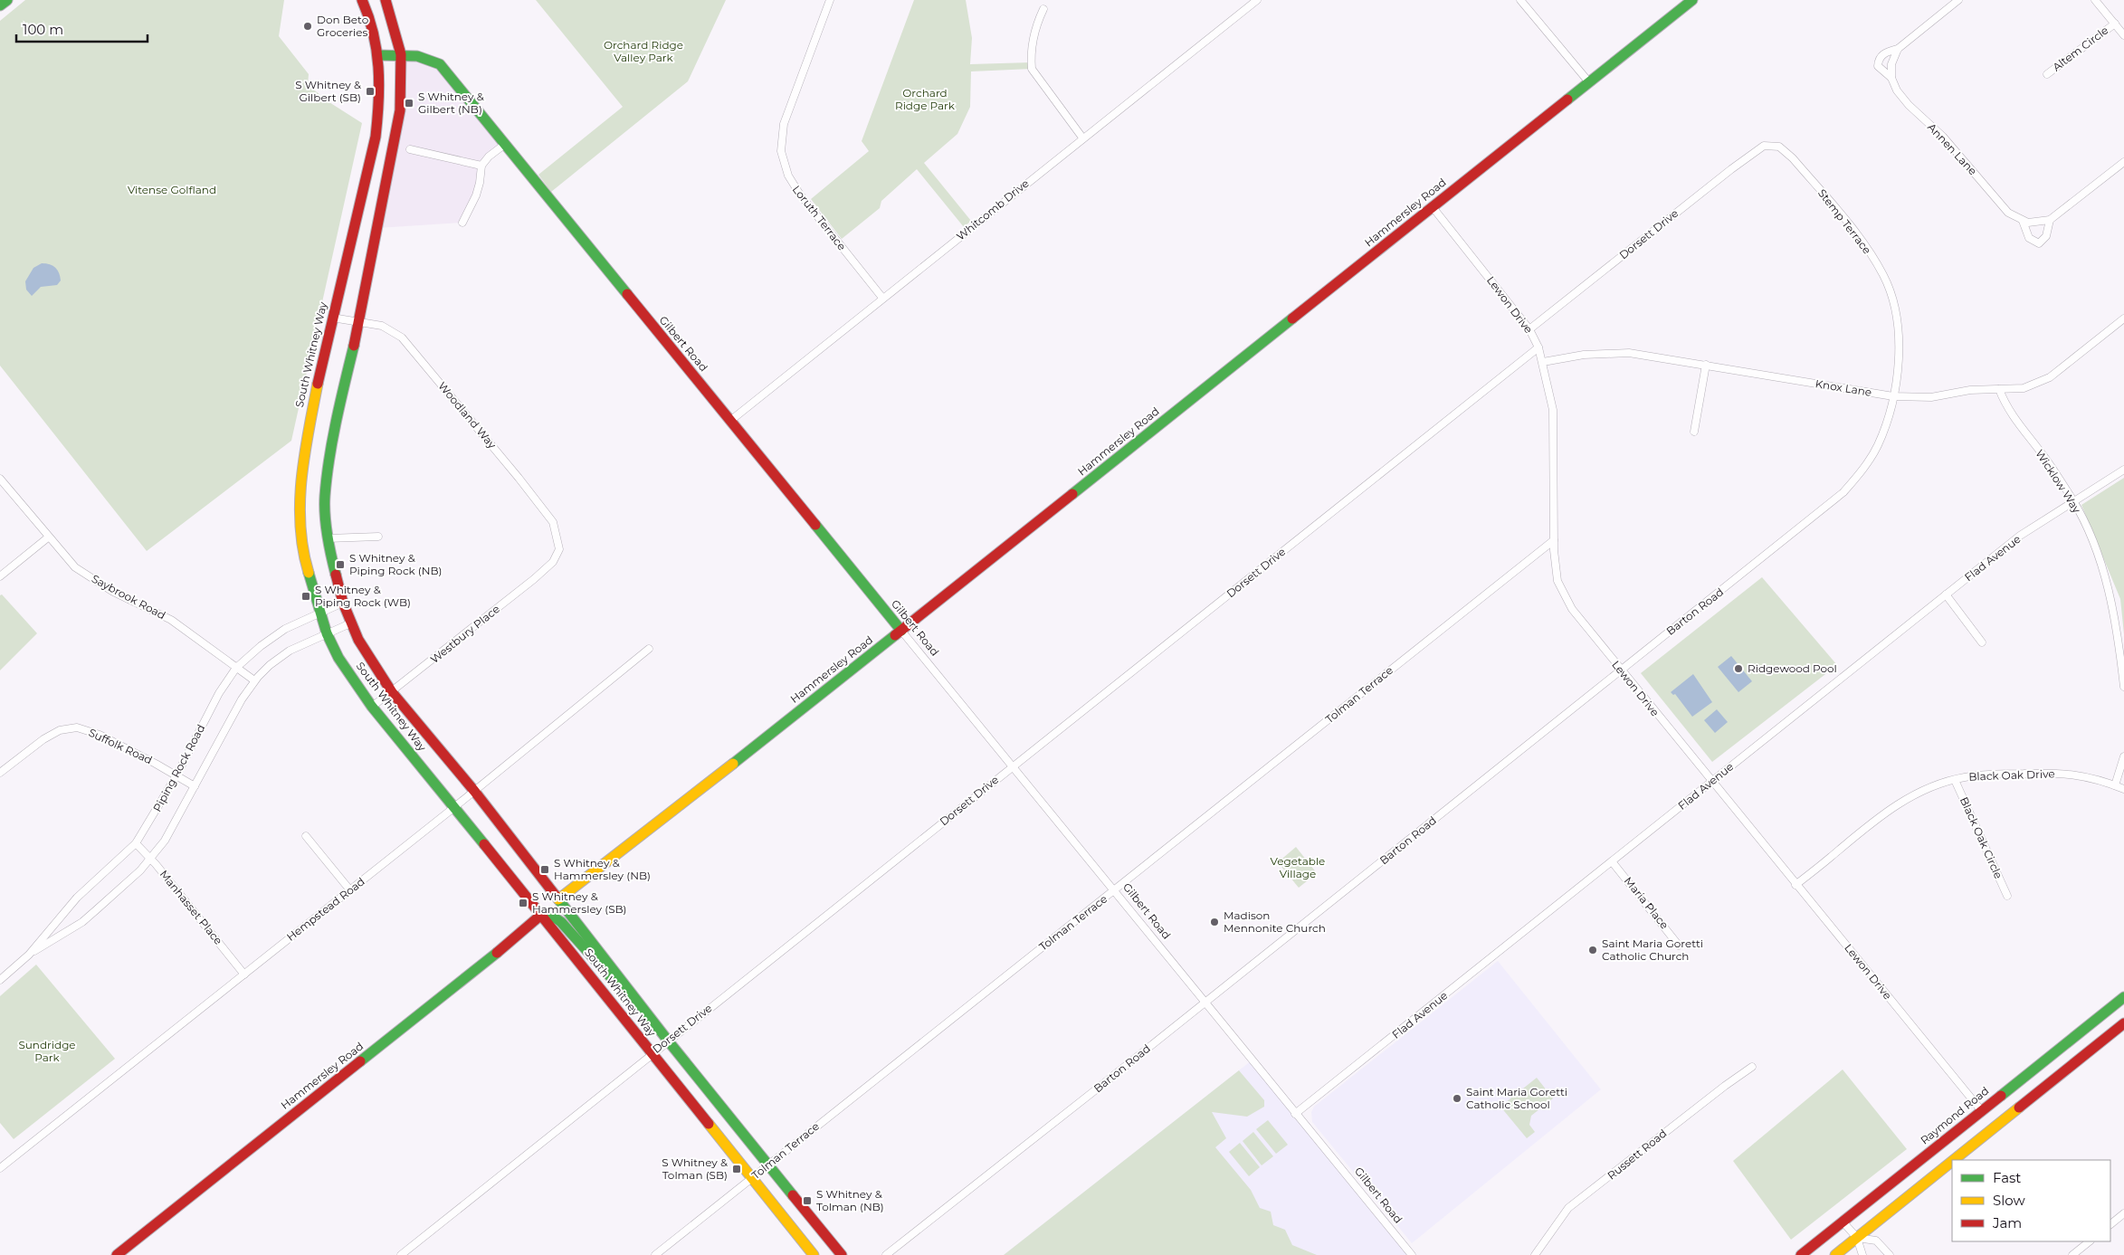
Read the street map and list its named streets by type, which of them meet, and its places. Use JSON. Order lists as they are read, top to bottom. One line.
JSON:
{"streets":{"main road":["Hammersley Road","Gilbert Road","South Whitney Way","Raymond Road"],"street":["Altem Circle","Annen Lane","Whitcomb Drive","Loruth Terrace","Stemp Terrace","Dorsett Drive","Lewon Drive","Knox Lane","Woodland Way","Wicklow Way","Flad Avenue","Saybrook Road","Barton Road","Westbury Place","Tolman Terrace","Suffolk Road","Piping Rock Road","Black Oak Drive","Black Oak Circle","Maria Place","Manhasset Place","Hempstead Road","Russett Road"]},"crossings":[["Whitcomb Drive","Loruth Terrace"],["Whitcomb Drive","Gilbert Road"],["Hammersley Road","Lewon Drive"],["Hammersley Road","Gilbert Road"],["Hammersley Road","South Whitney Way"],["Stemp Terrace","Dorsett Drive"],["Stemp Terrace","Knox Lane"],["Stemp Terrace","Barton Road"],["Dorsett Drive","Lewon Drive"],["Dorsett Drive","Gilbert Road"],["Dorsett Drive","South Whitney Way"],["Lewon Drive","Knox Lane"],["Lewon Drive","Flad Avenue"],["Lewon Drive","Barton Road"],["Lewon Drive","Tolman Terrace"],["Lewon Drive","Black Oak Drive"],["Lewon Drive","Raymond Road"],["Gilbert Road","South Whitney Way"],["Gilbert Road","Flad Avenue"],["Gilbert Road","Barton Road"],["Gilbert Road","Tolman Terrace"],["South Whitney Way","Woodland Way"],["South Whitney Way","Westbury Place"],["South Whitney Way","Tolman Terrace"],["South Whitney Way","Piping Rock Road"],["South Whitney Way","Hempstead Road"],["Knox Lane","Wicklow Way"],["Knox Lane","Barton Road"],["Woodland Way","Westbury Place"],["Wicklow Way","Flad Avenue"],["Flad Avenue","Maria Place"],["Saybrook Road","Piping Rock Road"],["Suffolk Road","Piping Rock Road"],["Piping Rock Road","Manhasset Place"],["Black Oak Drive","Black Oak Circle"],["Manhasset Place","Hempstead Road"]],"parks":["Orchard Ridge Valley Park","Orchard Ridge Park","Vitense Golfland","Vegetable Village","Sundridge Park"],"places":{"other":["Don Beto Groceries","Ridgewood Pool","Madison Mennonite Church","Saint Maria Goretti Catholic Church","Saint Maria Goretti Catholic School"],"transit":["S Whitney & Gilbert (SB)","S Whitney & Gilbert (NB)","S Whitney & Piping Rock (NB)","S Whitney & Piping Rock (WB)","S Whitney & Hammersley (NB)","S Whitney & Hammersley (SB)","S Whitney & Tolman (SB)","S Whitney & Tolman (NB)"]},"legend":["Fast","Slow","Jam"],"scale_bar":"100 m"}
